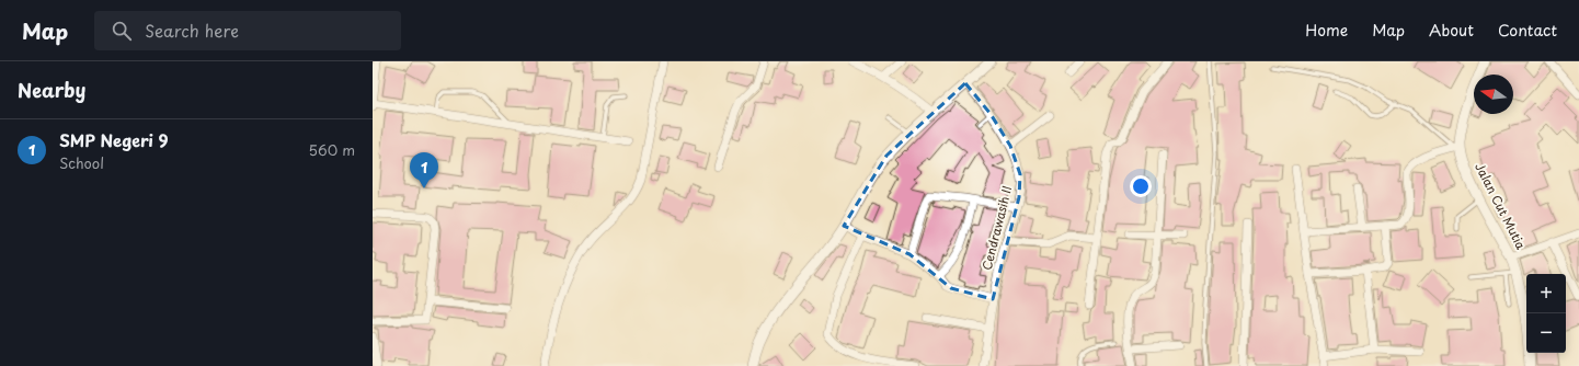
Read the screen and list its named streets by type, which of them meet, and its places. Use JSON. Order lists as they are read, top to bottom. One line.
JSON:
{"streets":{"street":["Jalan Cut Mutia","Cendrawasih II"]},"north":"left","page":{"header":"Map","search":"Search here","nav":["Home","Map","About","Contact"],"heading":"Nearby","list":[{"mark":"1","name":"SMP Negeri 9","note":"School","value":"560 m"}],"pins":"1","map_buttons":["+","−"]}}
